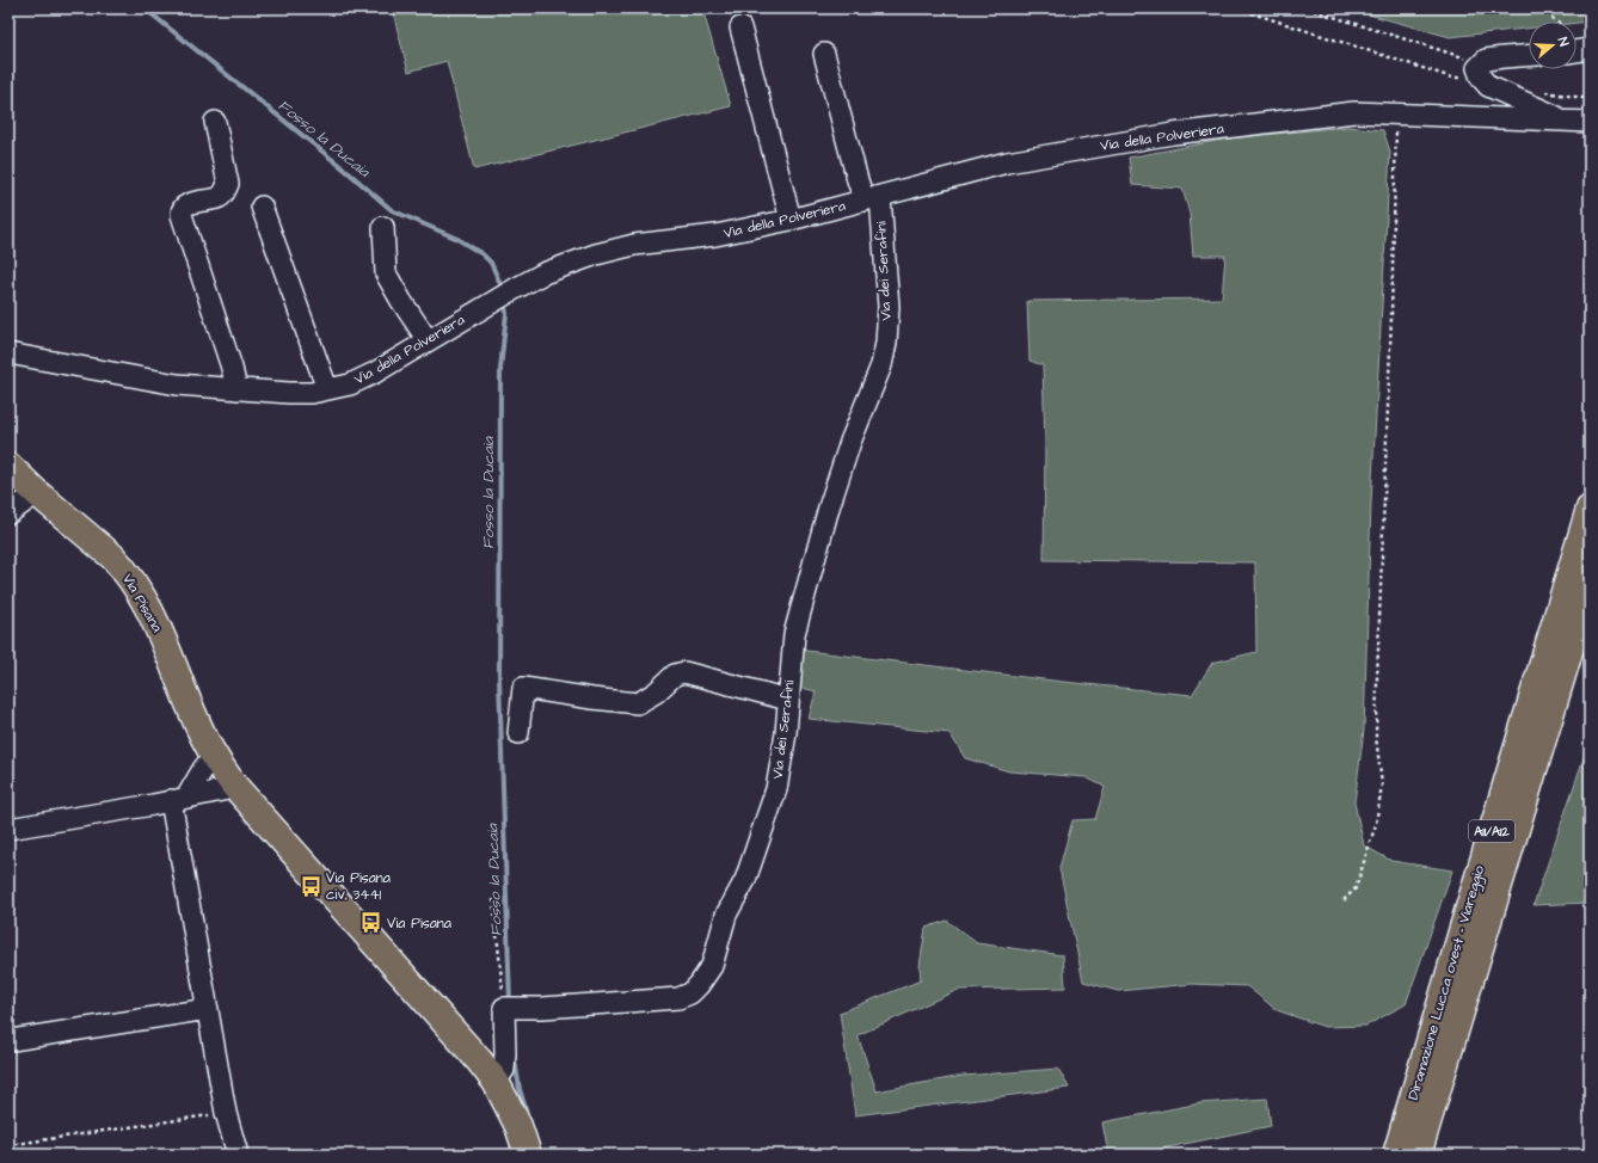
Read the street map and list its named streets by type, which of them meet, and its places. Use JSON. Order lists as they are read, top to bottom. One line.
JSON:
{"streets":{"main road":["Via Pisana","A11/A12","Diramazione Lucca ovest - Viareggio"],"street":["Via della Polveriera","Via dei Serafini"]},"crossings":[["Via della Polveriera","Via dei Serafini"]],"water":["Fosso la Ducaia"],"places":{"bus stop":["Via Pisana civ. 3441","Via Pisana"]},"north":"right"}
